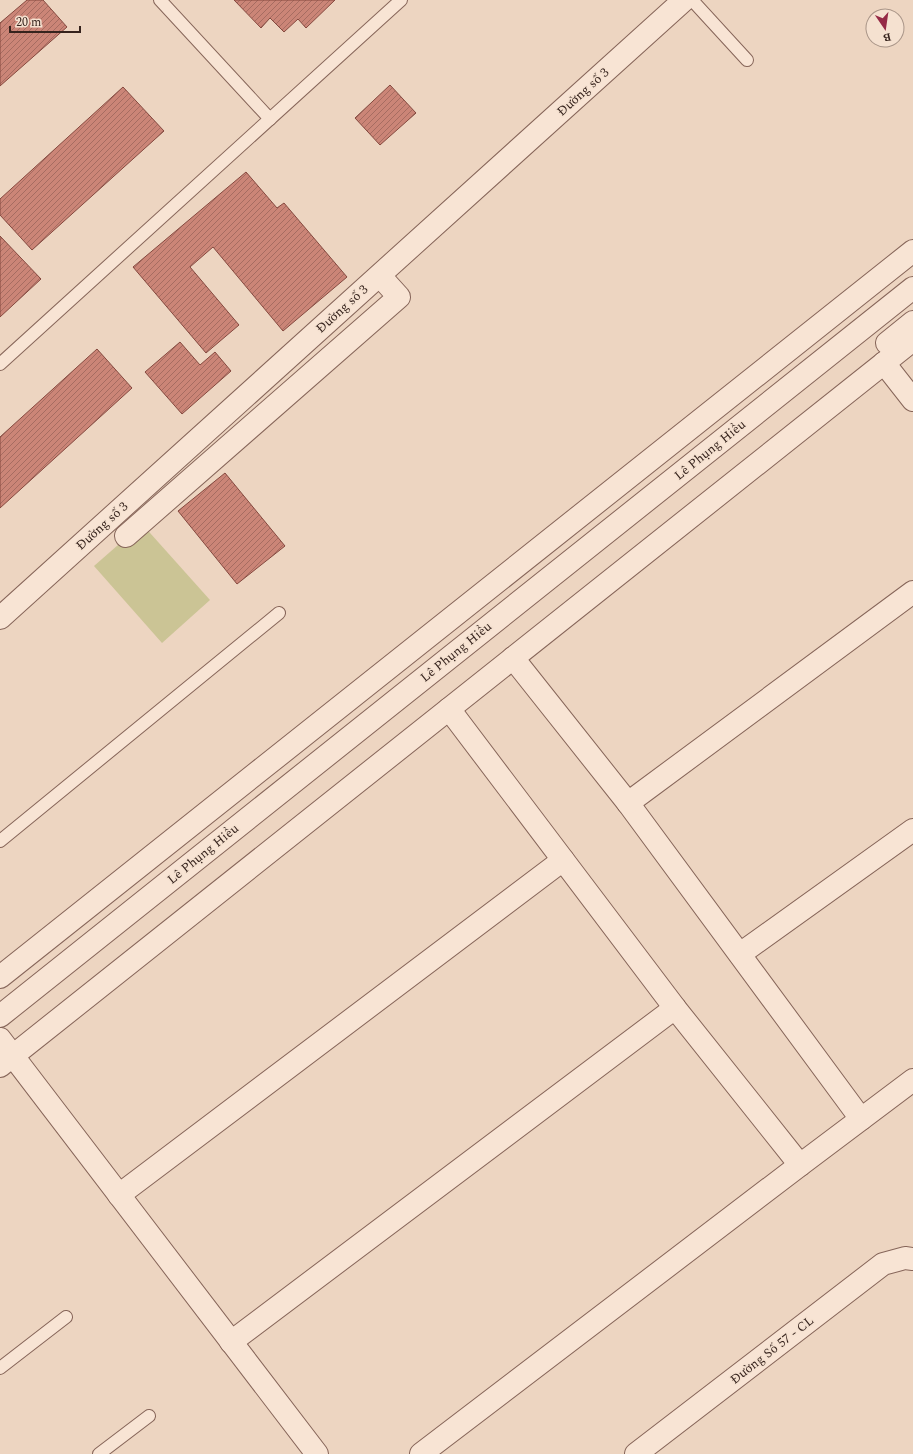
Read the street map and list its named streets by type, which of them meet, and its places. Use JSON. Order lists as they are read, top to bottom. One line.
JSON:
{"streets":{"street":["Đường số 3","Lê Phụng Hiểu","Đường Số 57 - CL"]},"scale_bar":"20 m","north":"bottom"}
